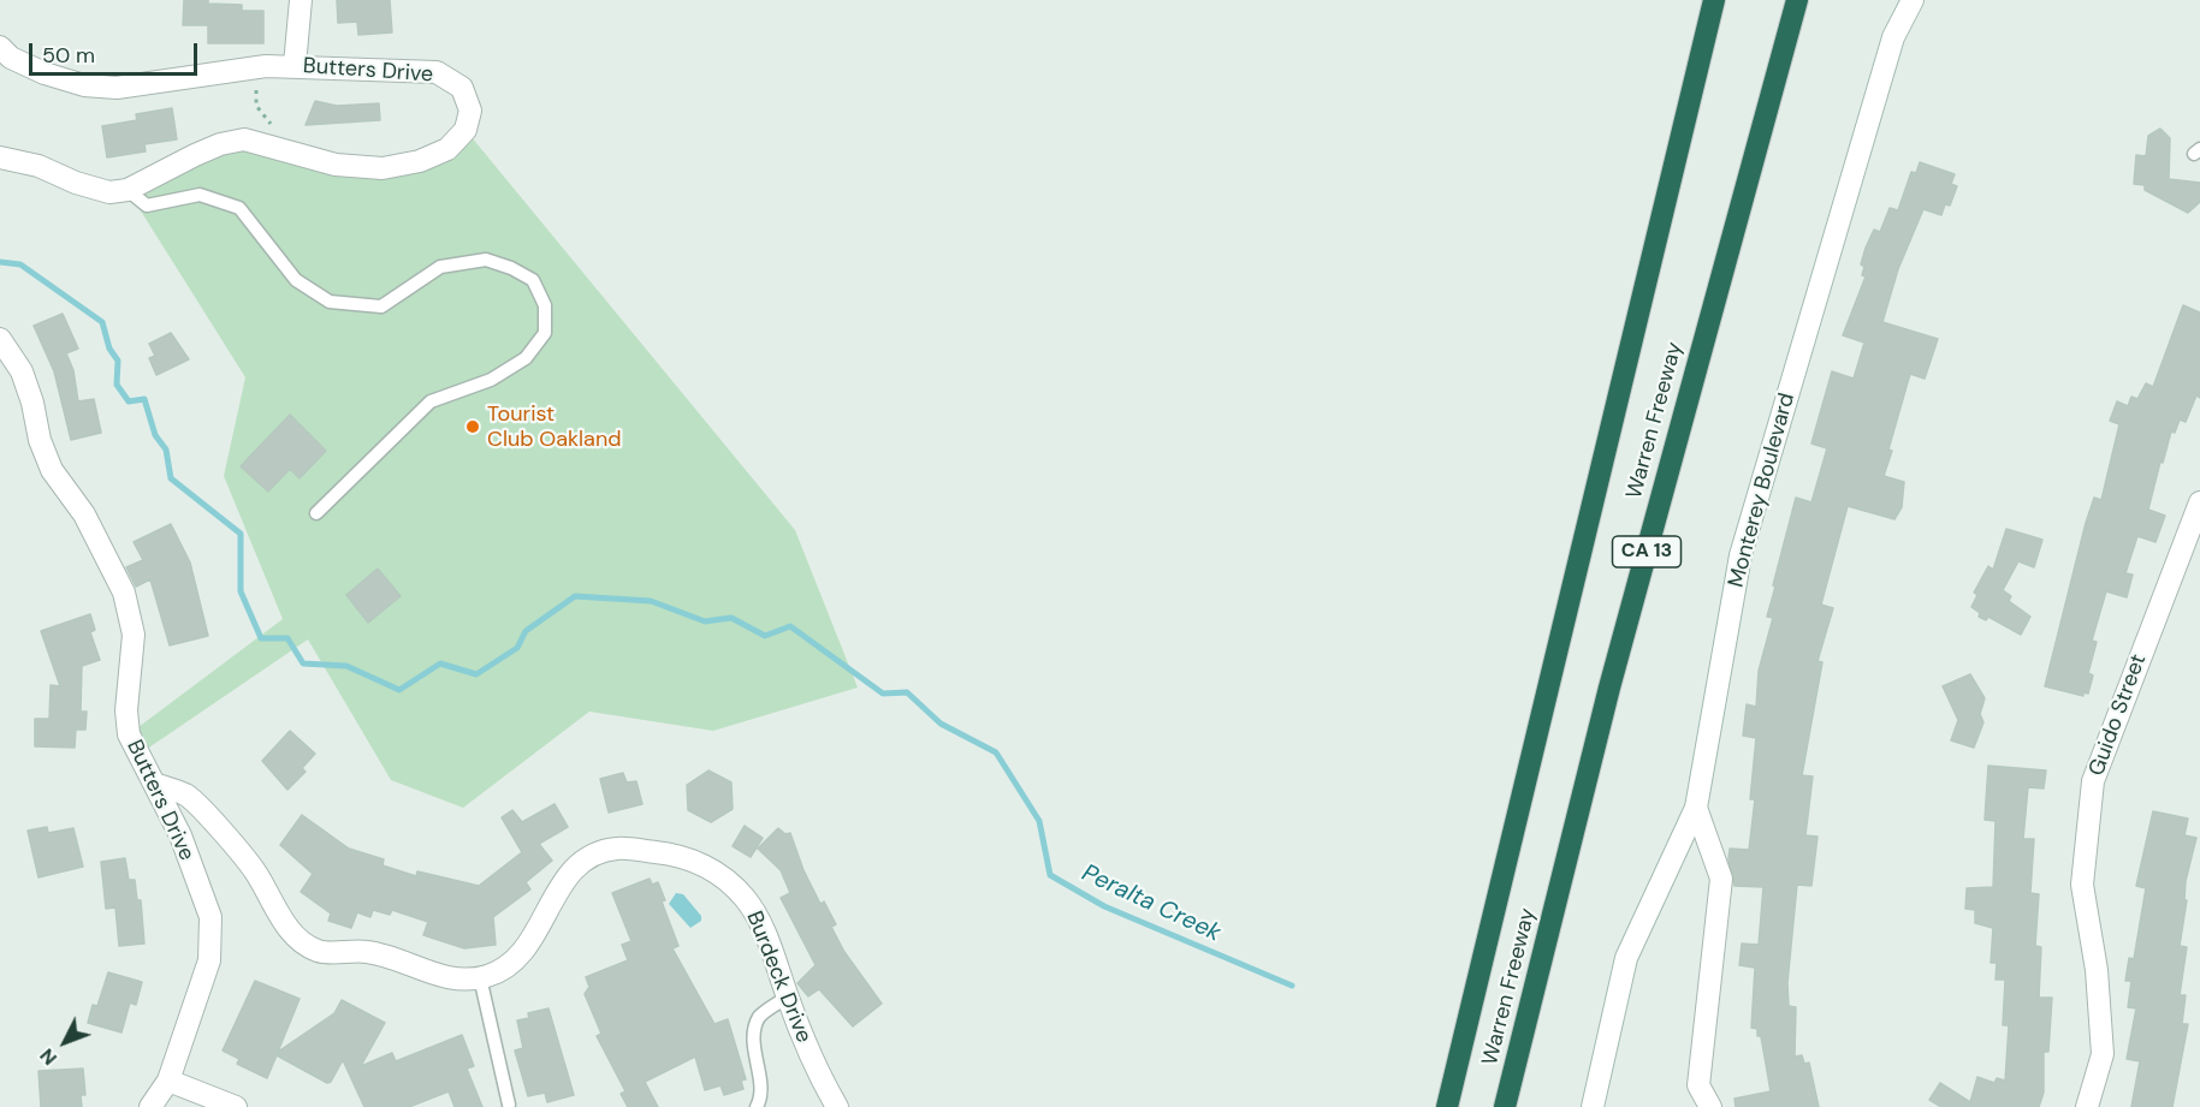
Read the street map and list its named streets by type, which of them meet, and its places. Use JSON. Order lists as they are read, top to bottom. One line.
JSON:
{"streets":{"highway":["Warren Freeway","CA 13"],"street":["Butters Drive","Monterey Boulevard","Guido Street","Burdeck Drive"]},"crossings":[["Butters Drive","Burdeck Drive"]],"water":["Peralta Creek"],"places":["Tourist Club Oakland"],"scale_bar":"50 m","north":"bottom left"}
